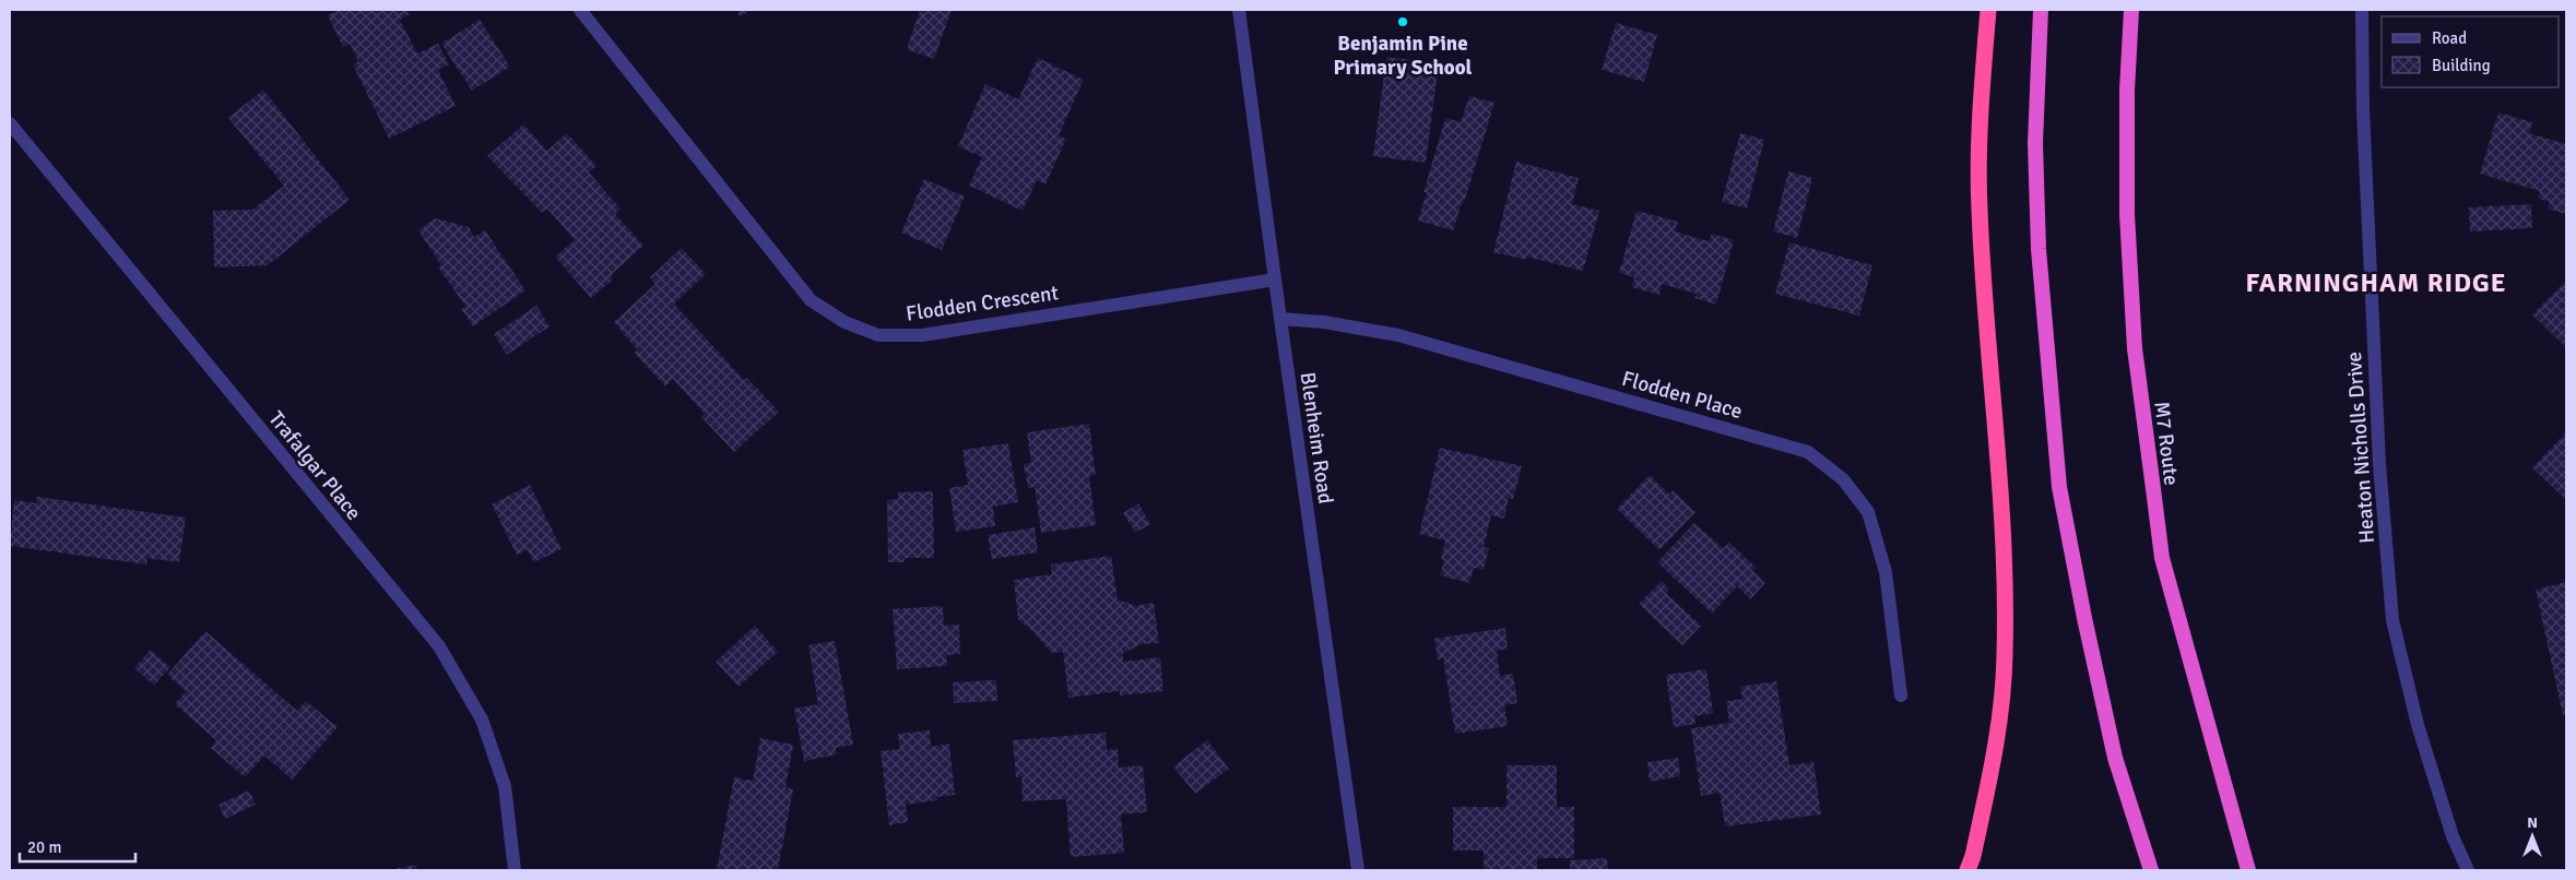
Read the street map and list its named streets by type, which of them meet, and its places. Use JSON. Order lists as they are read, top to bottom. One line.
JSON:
{"streets":{"highway":["M7 Route"],"street":["Flodden Crescent","Flodden Place","Blenheim Road","Heaton Nicholls Drive","Trafalgar Place"]},"crossings":[["Flodden Crescent","Blenheim Road"],["Flodden Place","Blenheim Road"]],"districts":["FARNINGHAM RIDGE"],"places":["Benjamin Pine Primary School"],"legend":["Road","Building"],"scale_bar":"20 m","north":"top"}
